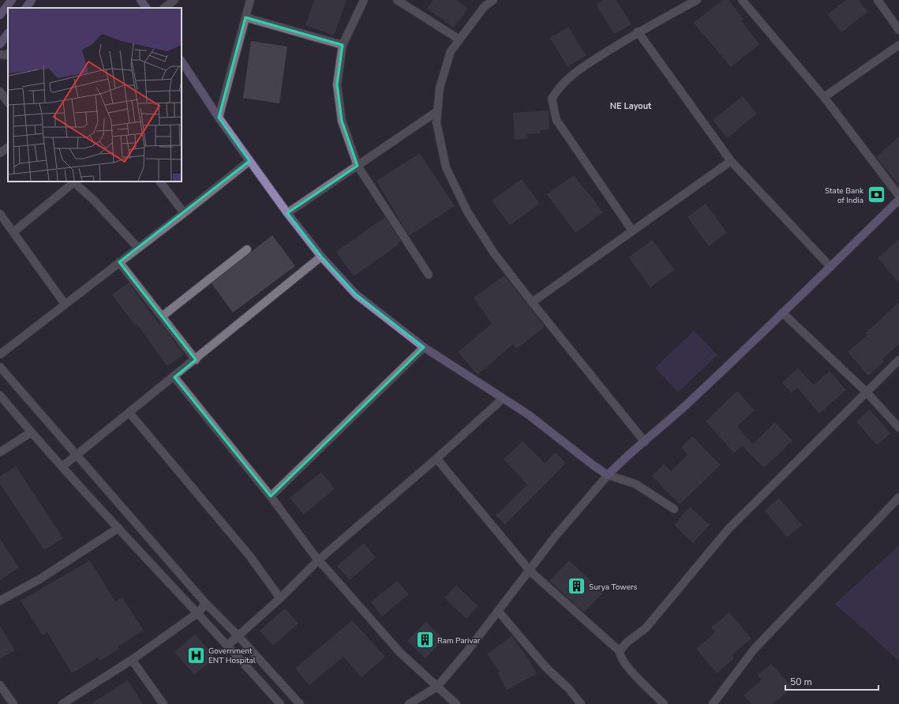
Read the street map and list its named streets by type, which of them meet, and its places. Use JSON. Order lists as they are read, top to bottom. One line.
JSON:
{"districts":["NE Layout"],"places":{"bank":["State Bank of India"],"building":["Surya Towers","Ram Parivar"],"hospital":["Government ENT Hospital"]},"scale_bar":"50 m"}
